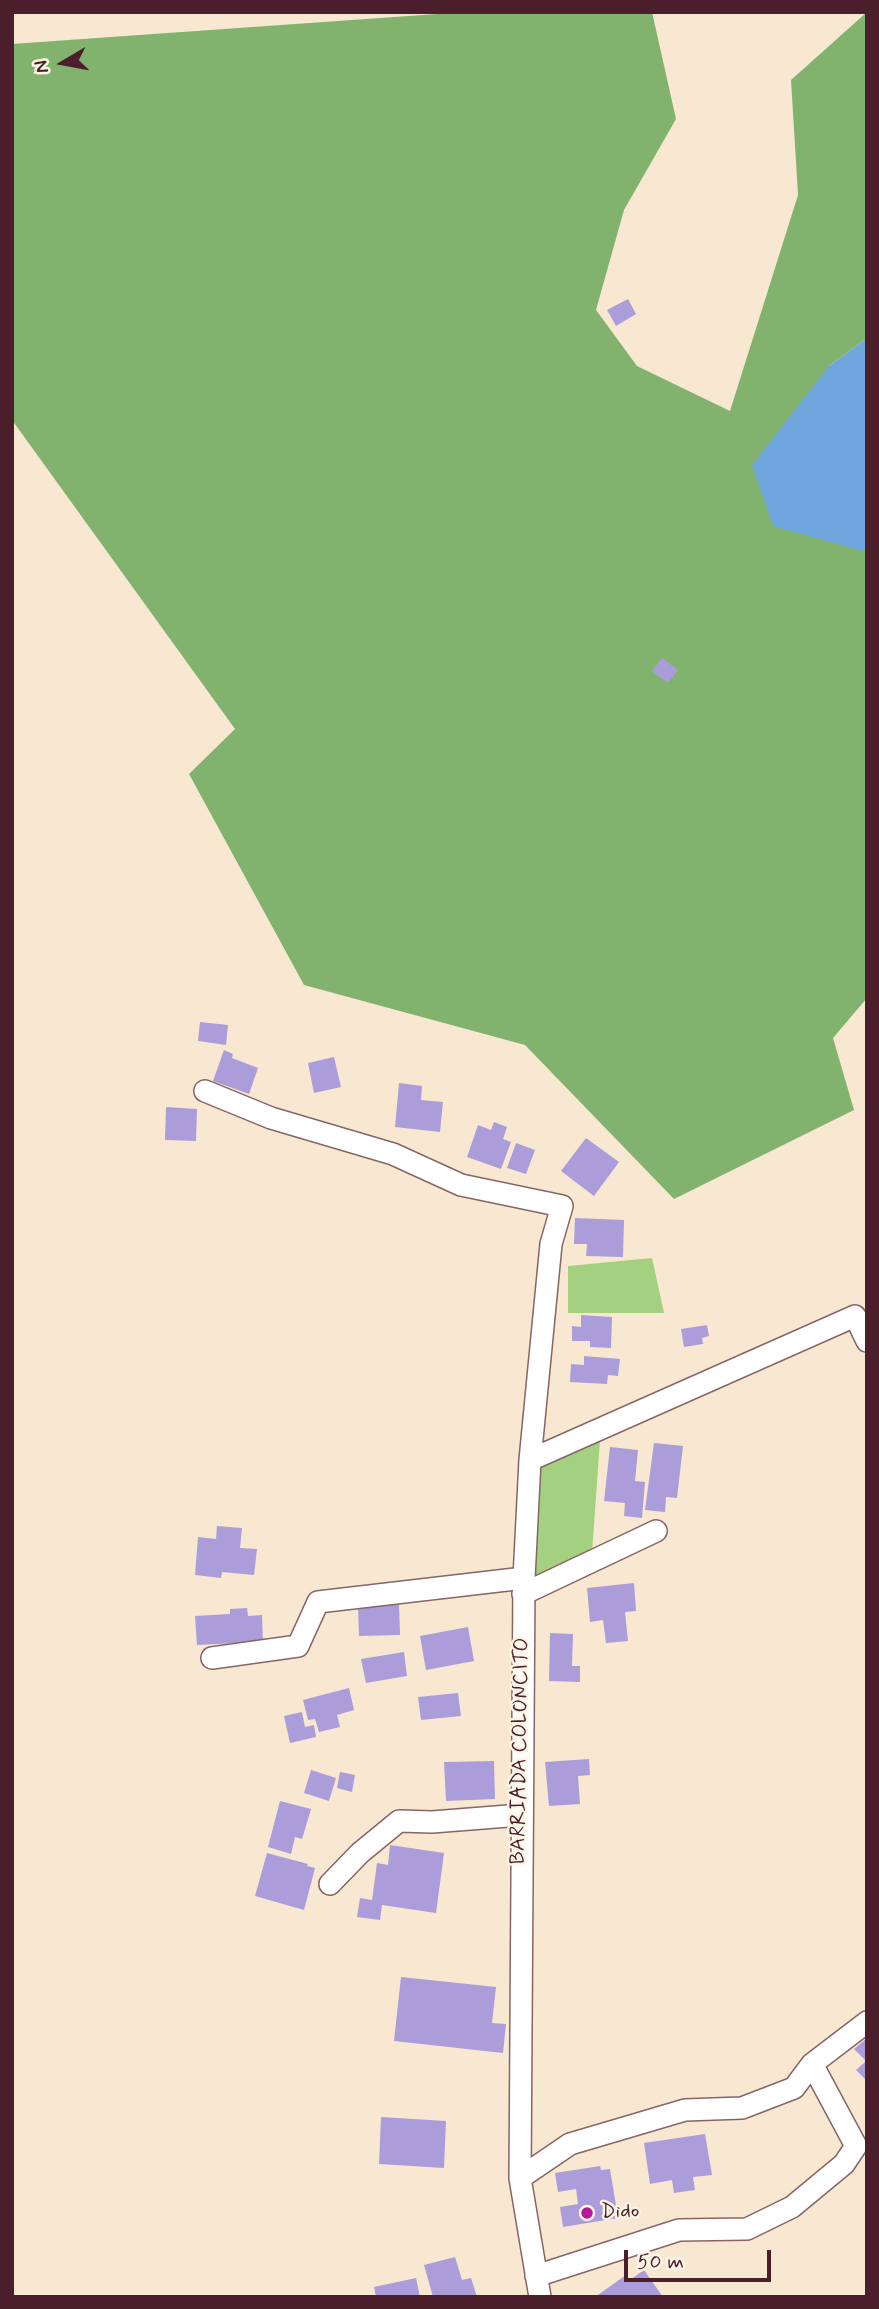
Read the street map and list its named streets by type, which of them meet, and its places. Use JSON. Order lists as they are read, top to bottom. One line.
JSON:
{"streets":{"street":["BARRIADA COLONCITO"]},"places":["Dido"],"scale_bar":"50 m","north":"left"}
